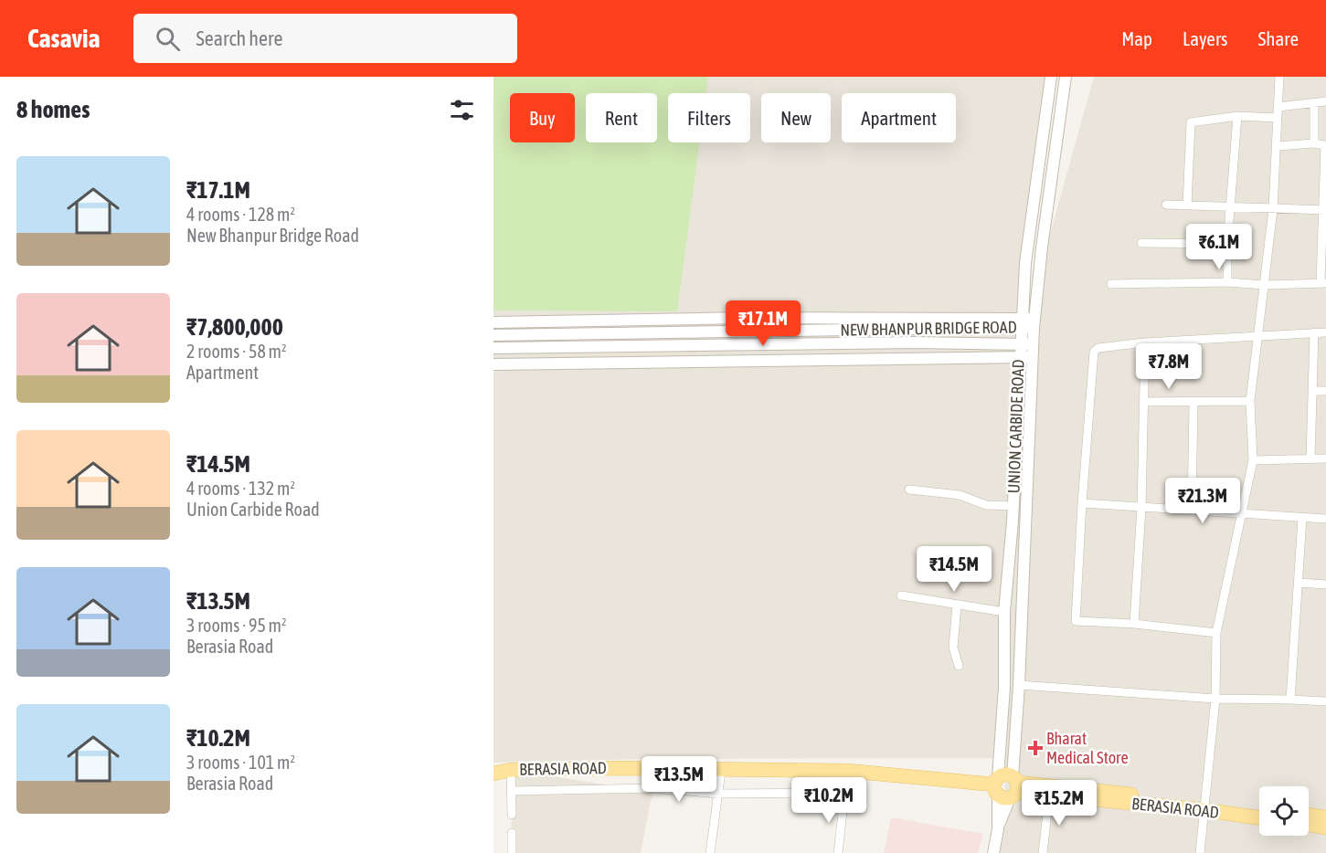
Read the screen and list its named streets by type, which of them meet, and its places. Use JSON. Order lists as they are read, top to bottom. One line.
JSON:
{"streets":{"main road":["BERASIA ROAD"],"street":["NEW BHANPUR BRIDGE ROAD","UNION CARBIDE ROAD"]},"crossings":[["NEW BHANPUR BRIDGE ROAD","UNION CARBIDE ROAD"],["UNION CARBIDE ROAD","BERASIA ROAD"]],"places":{"health":["Bharat Medical Store"]},"page":{"header":"Casavia","search":"Search here","nav":["Map","Layers","Share"],"heading":"8 homes","chip":["Buy","Rent","Filters","New","Apartment"],"list":[{"name":"₹17.1M","note":"4 rooms · 128 m² · New Bhanpur Bridge Road"},{"name":"₹7,800,000","note":"2 rooms · 58 m² · Apartment"},{"name":"₹14.5M","note":"4 rooms · 132 m² · Union Carbide Road"},{"name":"₹13.5M","note":"3 rooms · 95 m² · Berasia Road"},{"name":"₹10.2M","note":"3 rooms · 101 m² · Berasia Road"}],"price":["₹6.1M","₹17.1M","₹7.8M","₹21.3M","₹14.5M","₹13.5M","₹10.2M","₹15.2M"]}}
